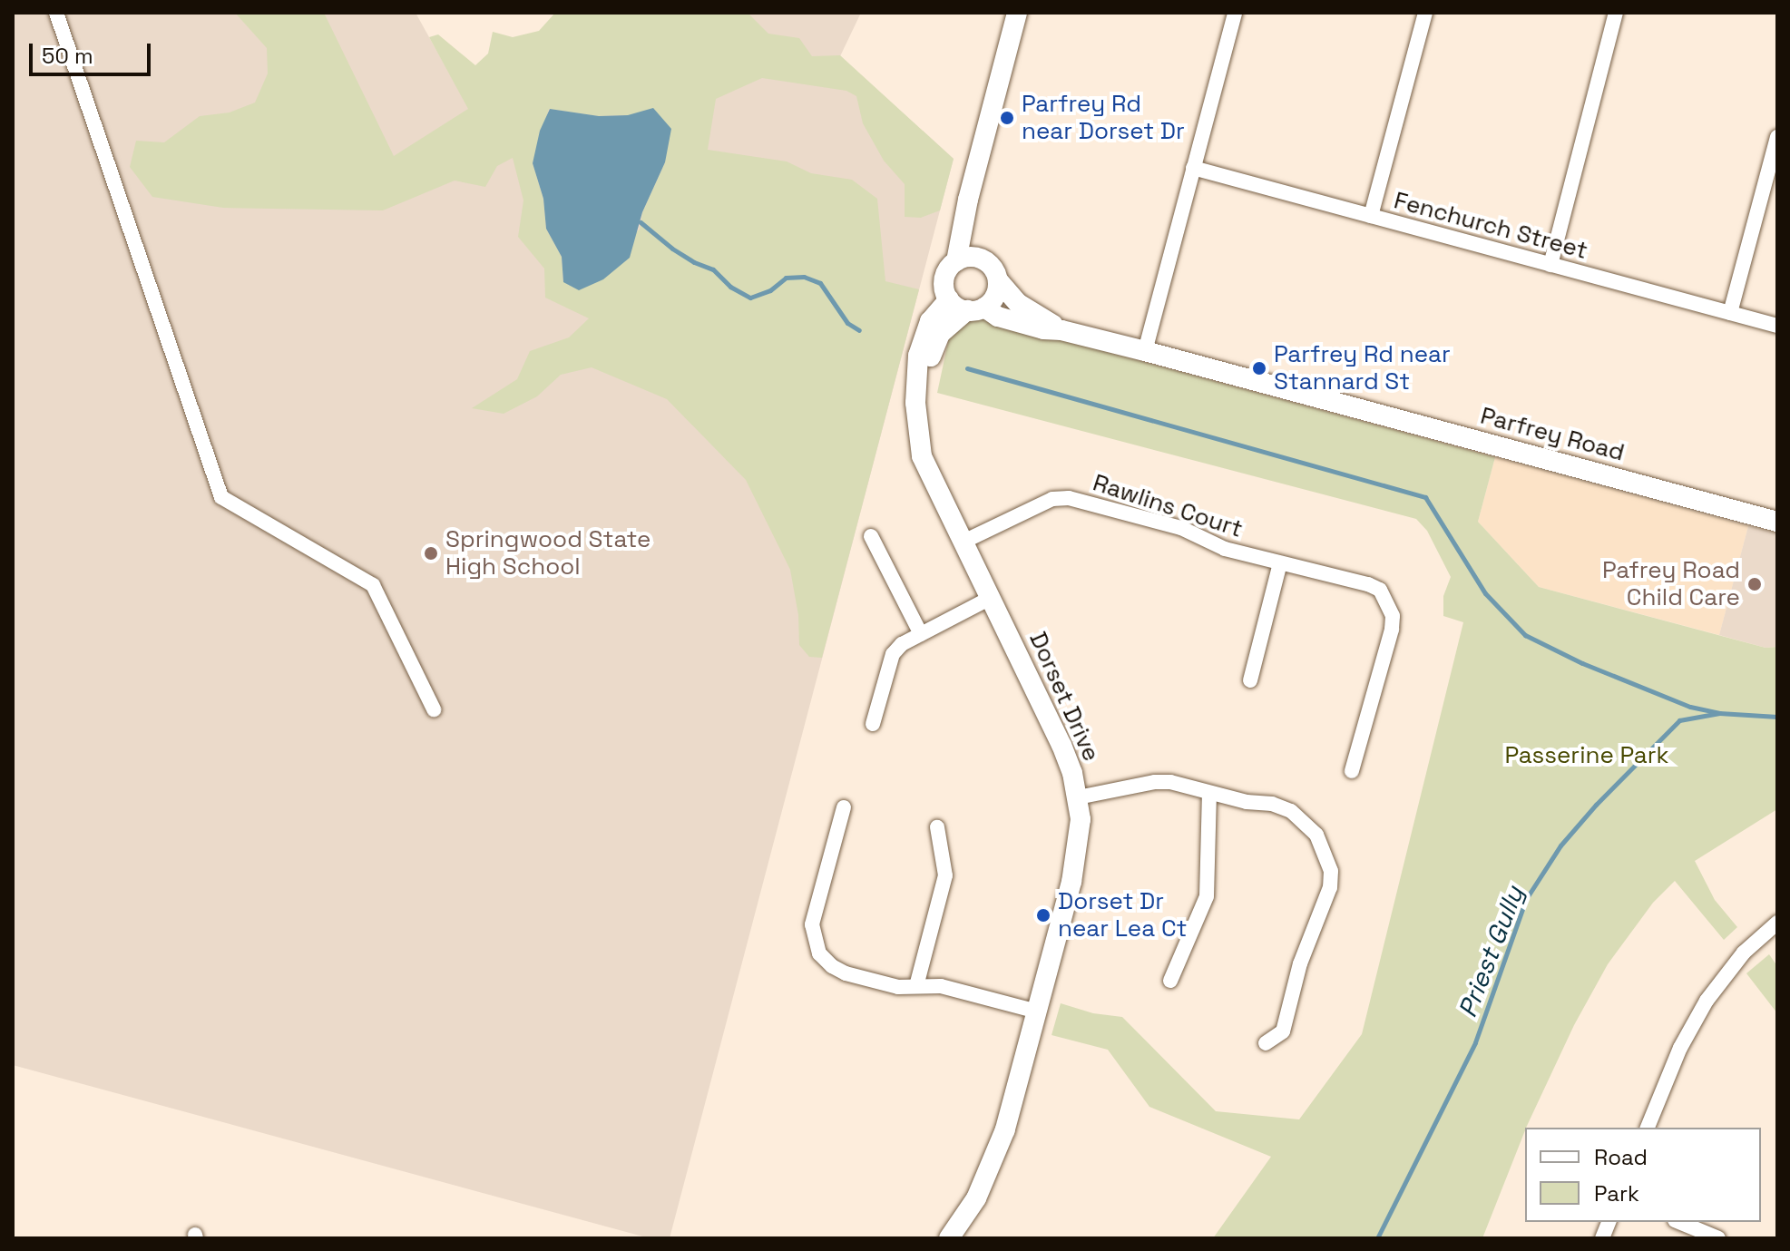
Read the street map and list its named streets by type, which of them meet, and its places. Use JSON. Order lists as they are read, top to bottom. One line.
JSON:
{"streets":{"main road":["Parfrey Road","Dorset Drive"],"street":["Fenchurch Street","Rawlins Court"]},"crossings":[["Parfrey Road","Dorset Drive"],["Rawlins Court","Dorset Drive"]],"water":["Priest Gully"],"parks":["Passerine Park"],"places":["Parfrey Rd near Dorset Dr","Parfrey Rd near Stannard St","Springwood State High School","Pafrey Road Child Care","Dorset Dr near Lea Ct"],"legend":["Road","Park"],"scale_bar":"50 m"}
